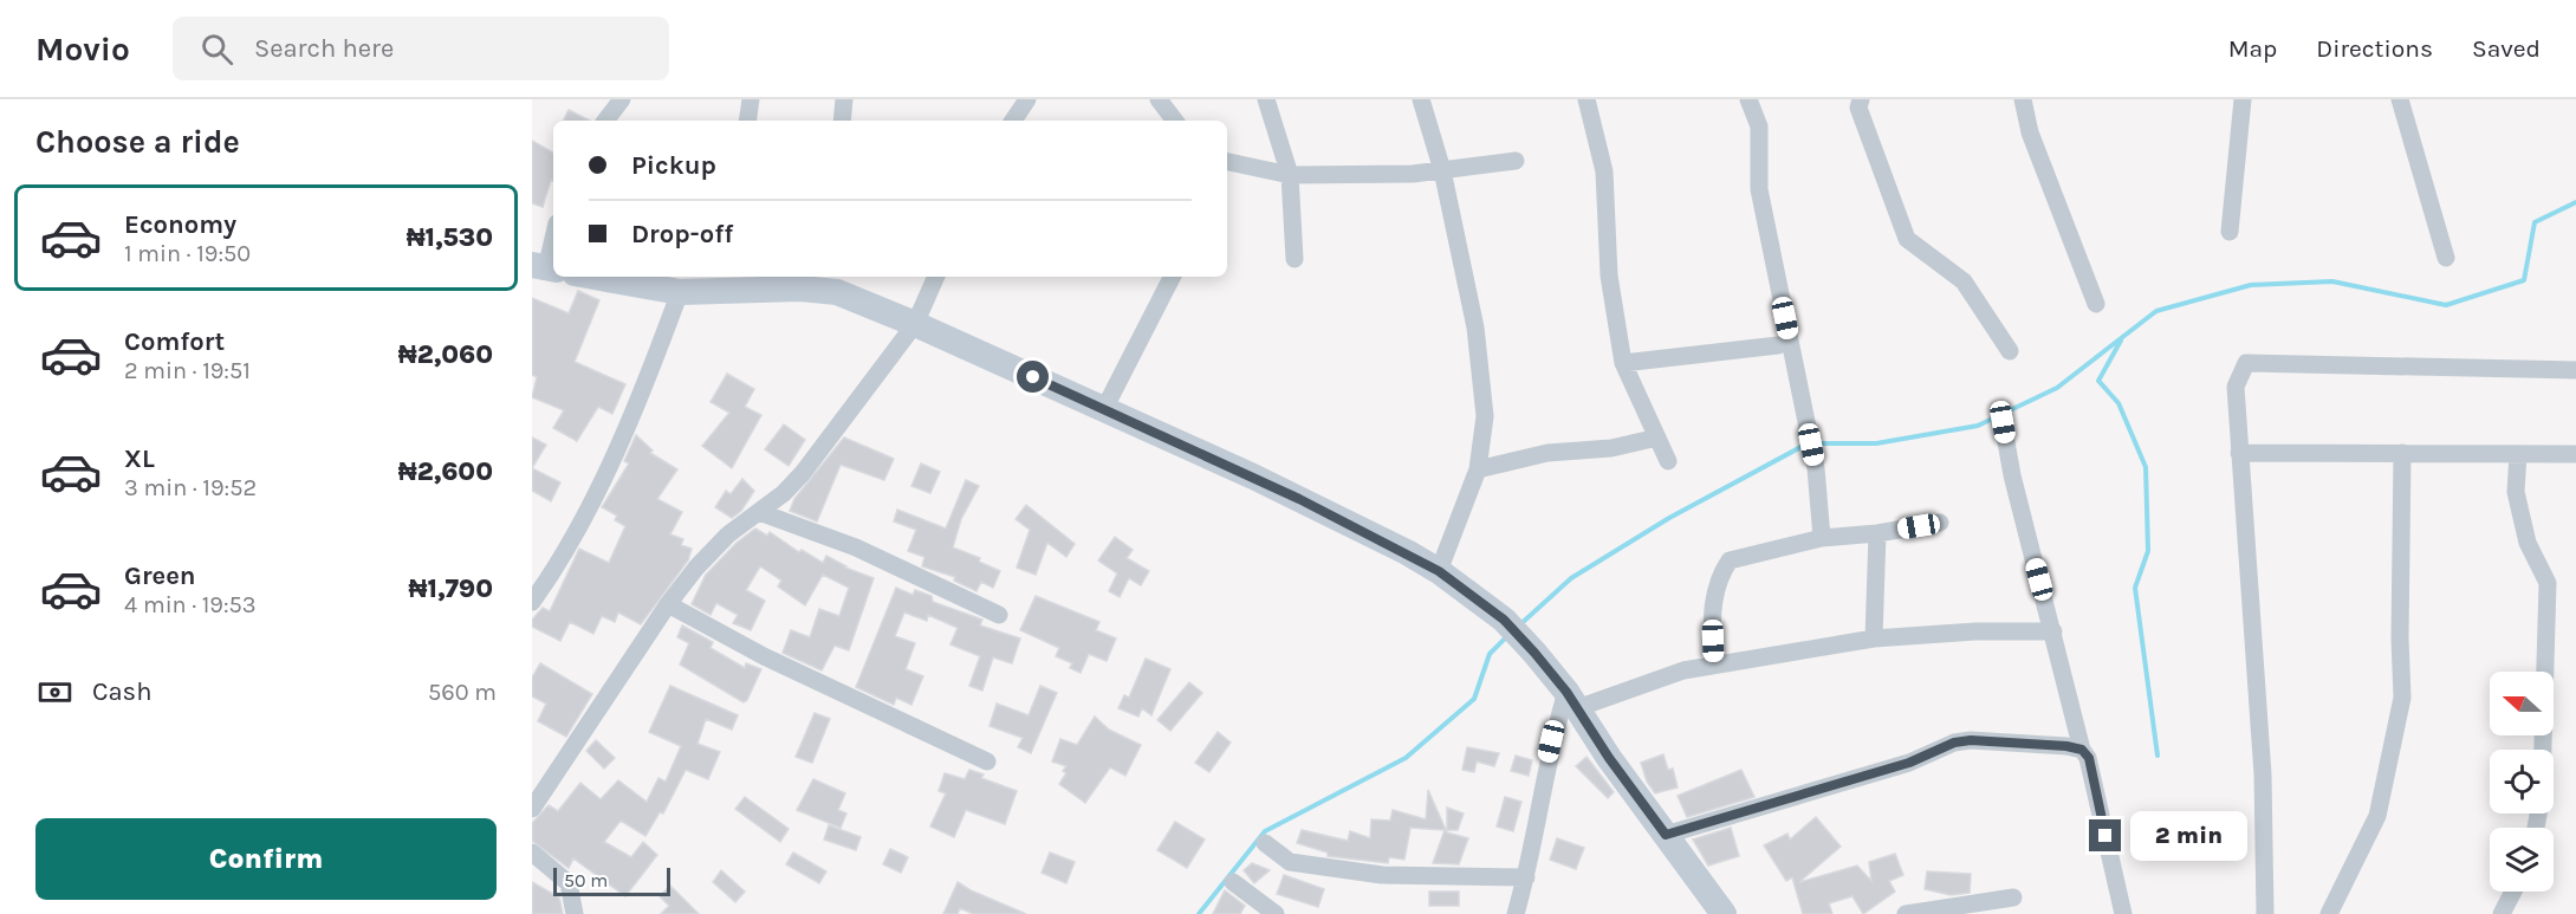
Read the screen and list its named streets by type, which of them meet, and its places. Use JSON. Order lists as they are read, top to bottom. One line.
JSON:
{"scale_bar":"50 m","north":"left","page":{"header":"Movio","search":"Search here","nav":["Map","Directions","Saved"],"heading":"Choose a ride","banner":["Pickup","Drop-off"],"list":[{"name":"Economy","note":"1 min · 19:50","value":"₦1,530"},{"name":"Comfort","note":"2 min · 19:51","value":"₦2,060"},{"name":"XL","note":"3 min · 19:52","value":"₦2,600"},{"name":"Green","note":"4 min · 19:53","value":"₦1,790"}],"pay":["Cash","560 m"],"buttons":"Confirm","bubble":"2 min","scale":"50 m"}}
